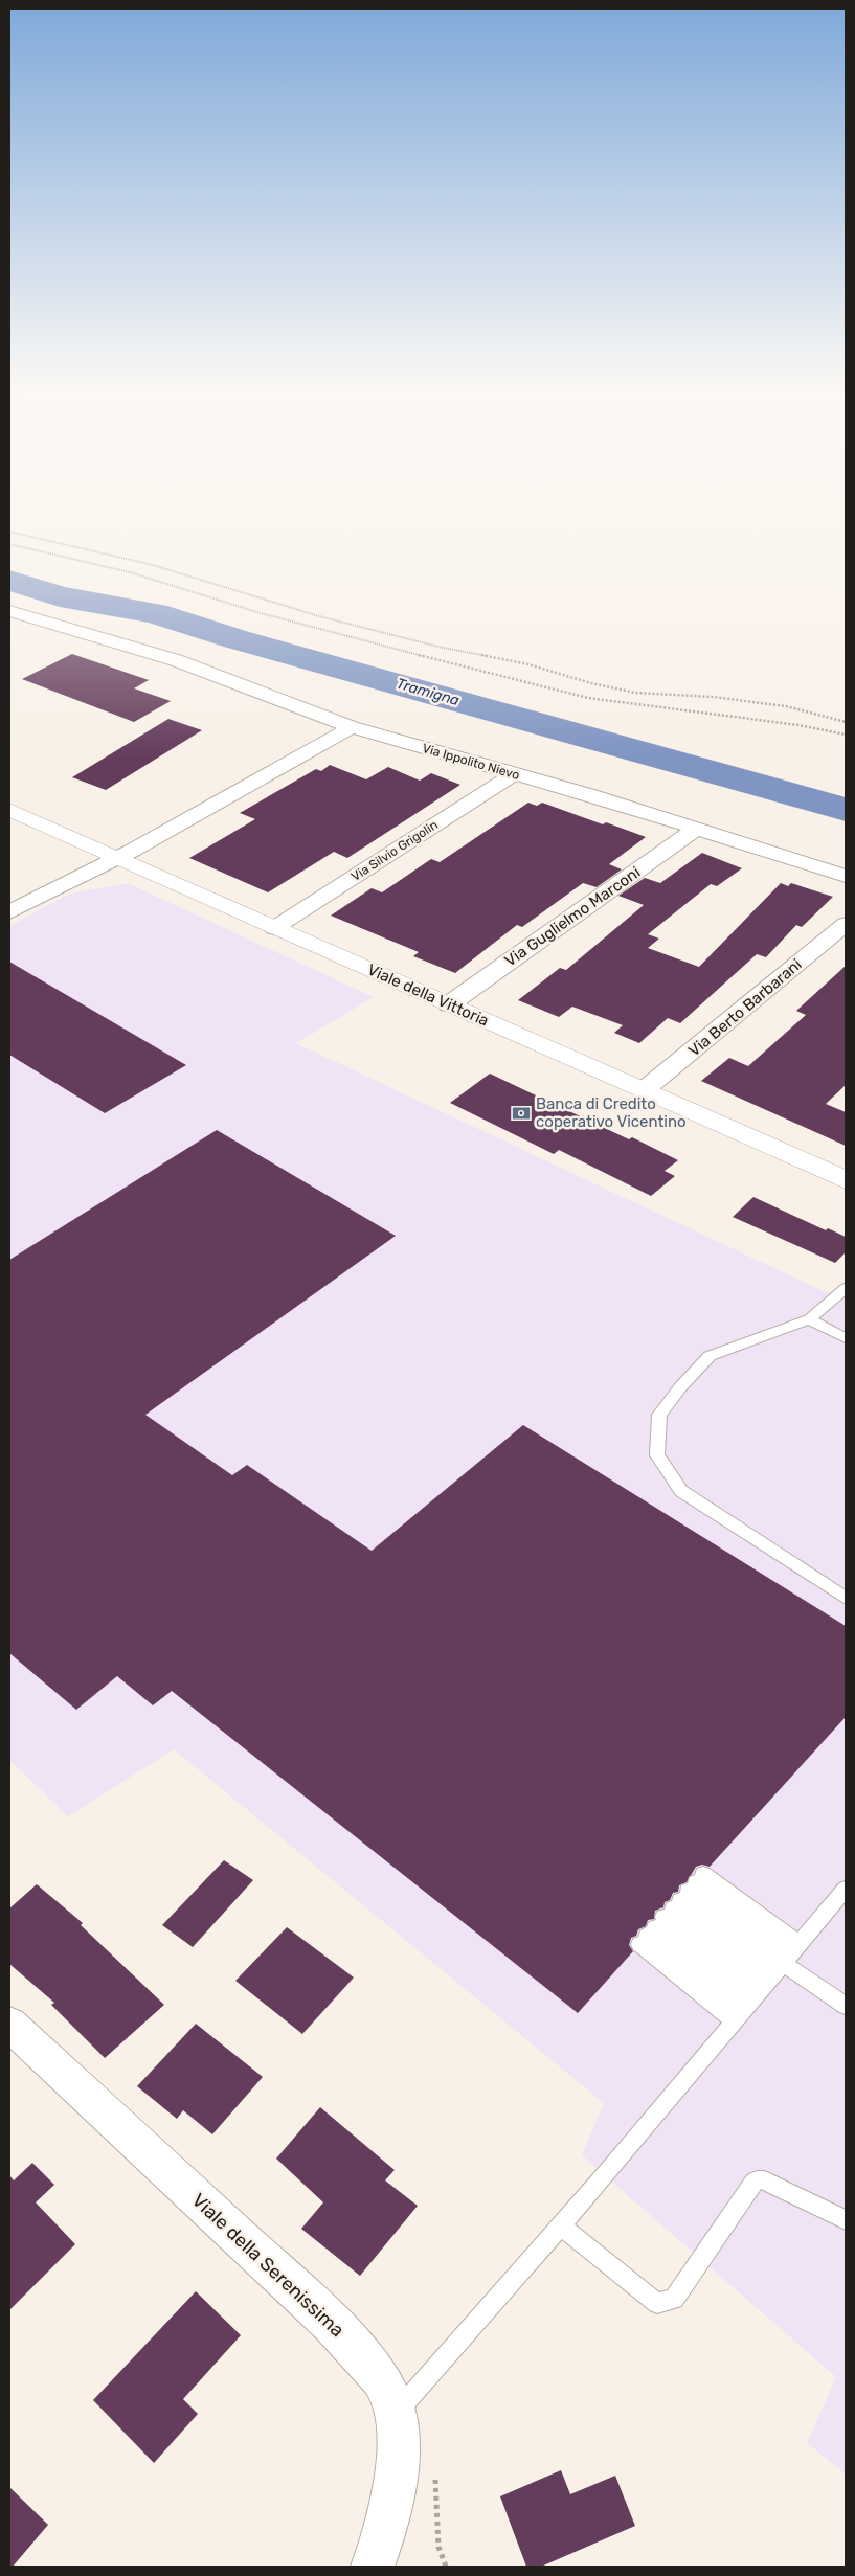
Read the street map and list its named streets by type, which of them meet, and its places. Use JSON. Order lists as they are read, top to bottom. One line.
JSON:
{"streets":{"street":["Via Ippolito Nievo","Via Silvio Grigolin","Via Guglielmo Marconi","Viale della Vittoria","Via Berto Barbarani","Viale della Serenissima"]},"crossings":[["Via Ippolito Nievo","Via Silvio Grigolin"],["Via Ippolito Nievo","Via Guglielmo Marconi"],["Via Silvio Grigolin","Viale della Vittoria"],["Via Guglielmo Marconi","Viale della Vittoria"],["Viale della Vittoria","Via Berto Barbarani"]],"water":["Tramigna"],"places":{"bank":["Banca di Credito coperativo Vicentino"]}}
